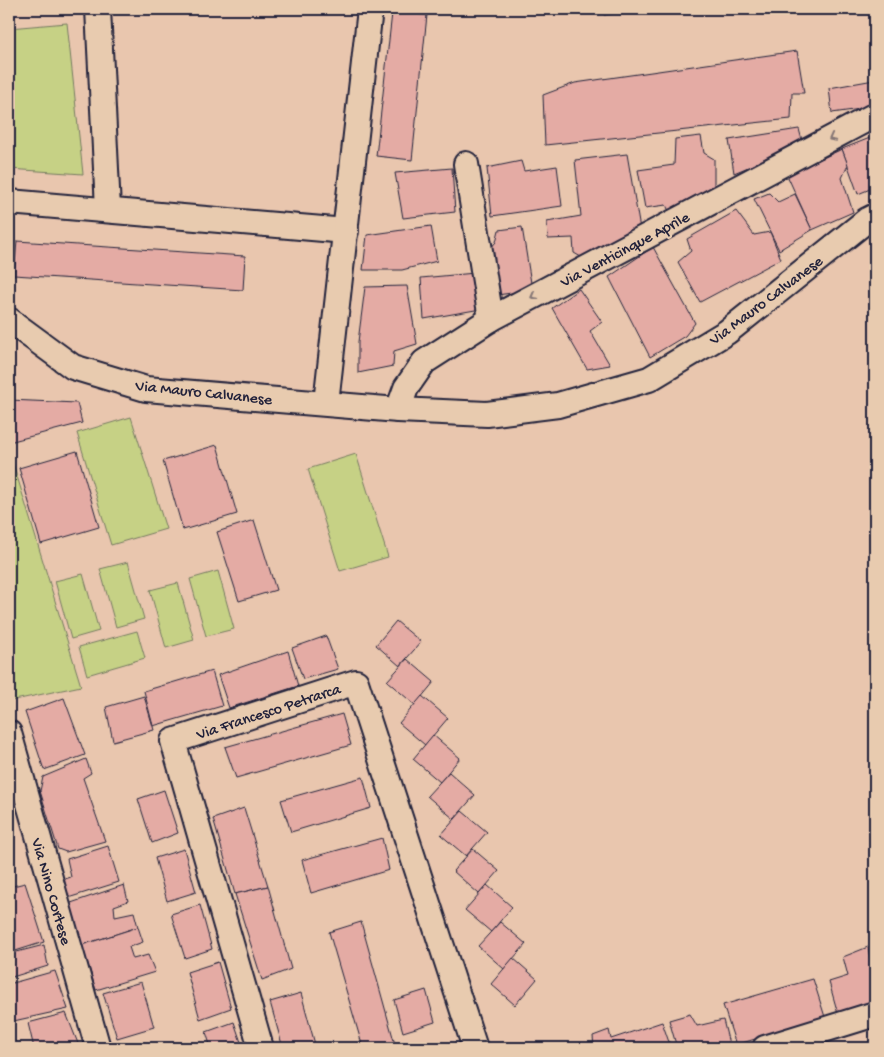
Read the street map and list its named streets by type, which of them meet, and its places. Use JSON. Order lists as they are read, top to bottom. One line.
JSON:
{"streets":{"street":["Via Venticinque Aprile","Via Mauro Calvanese","Via Francesco Petrarca","Via Nino Cortese"]},"crossings":[["Via Venticinque Aprile","Via Mauro Calvanese"]],"one_way":["Via Venticinque Aprile"]}
